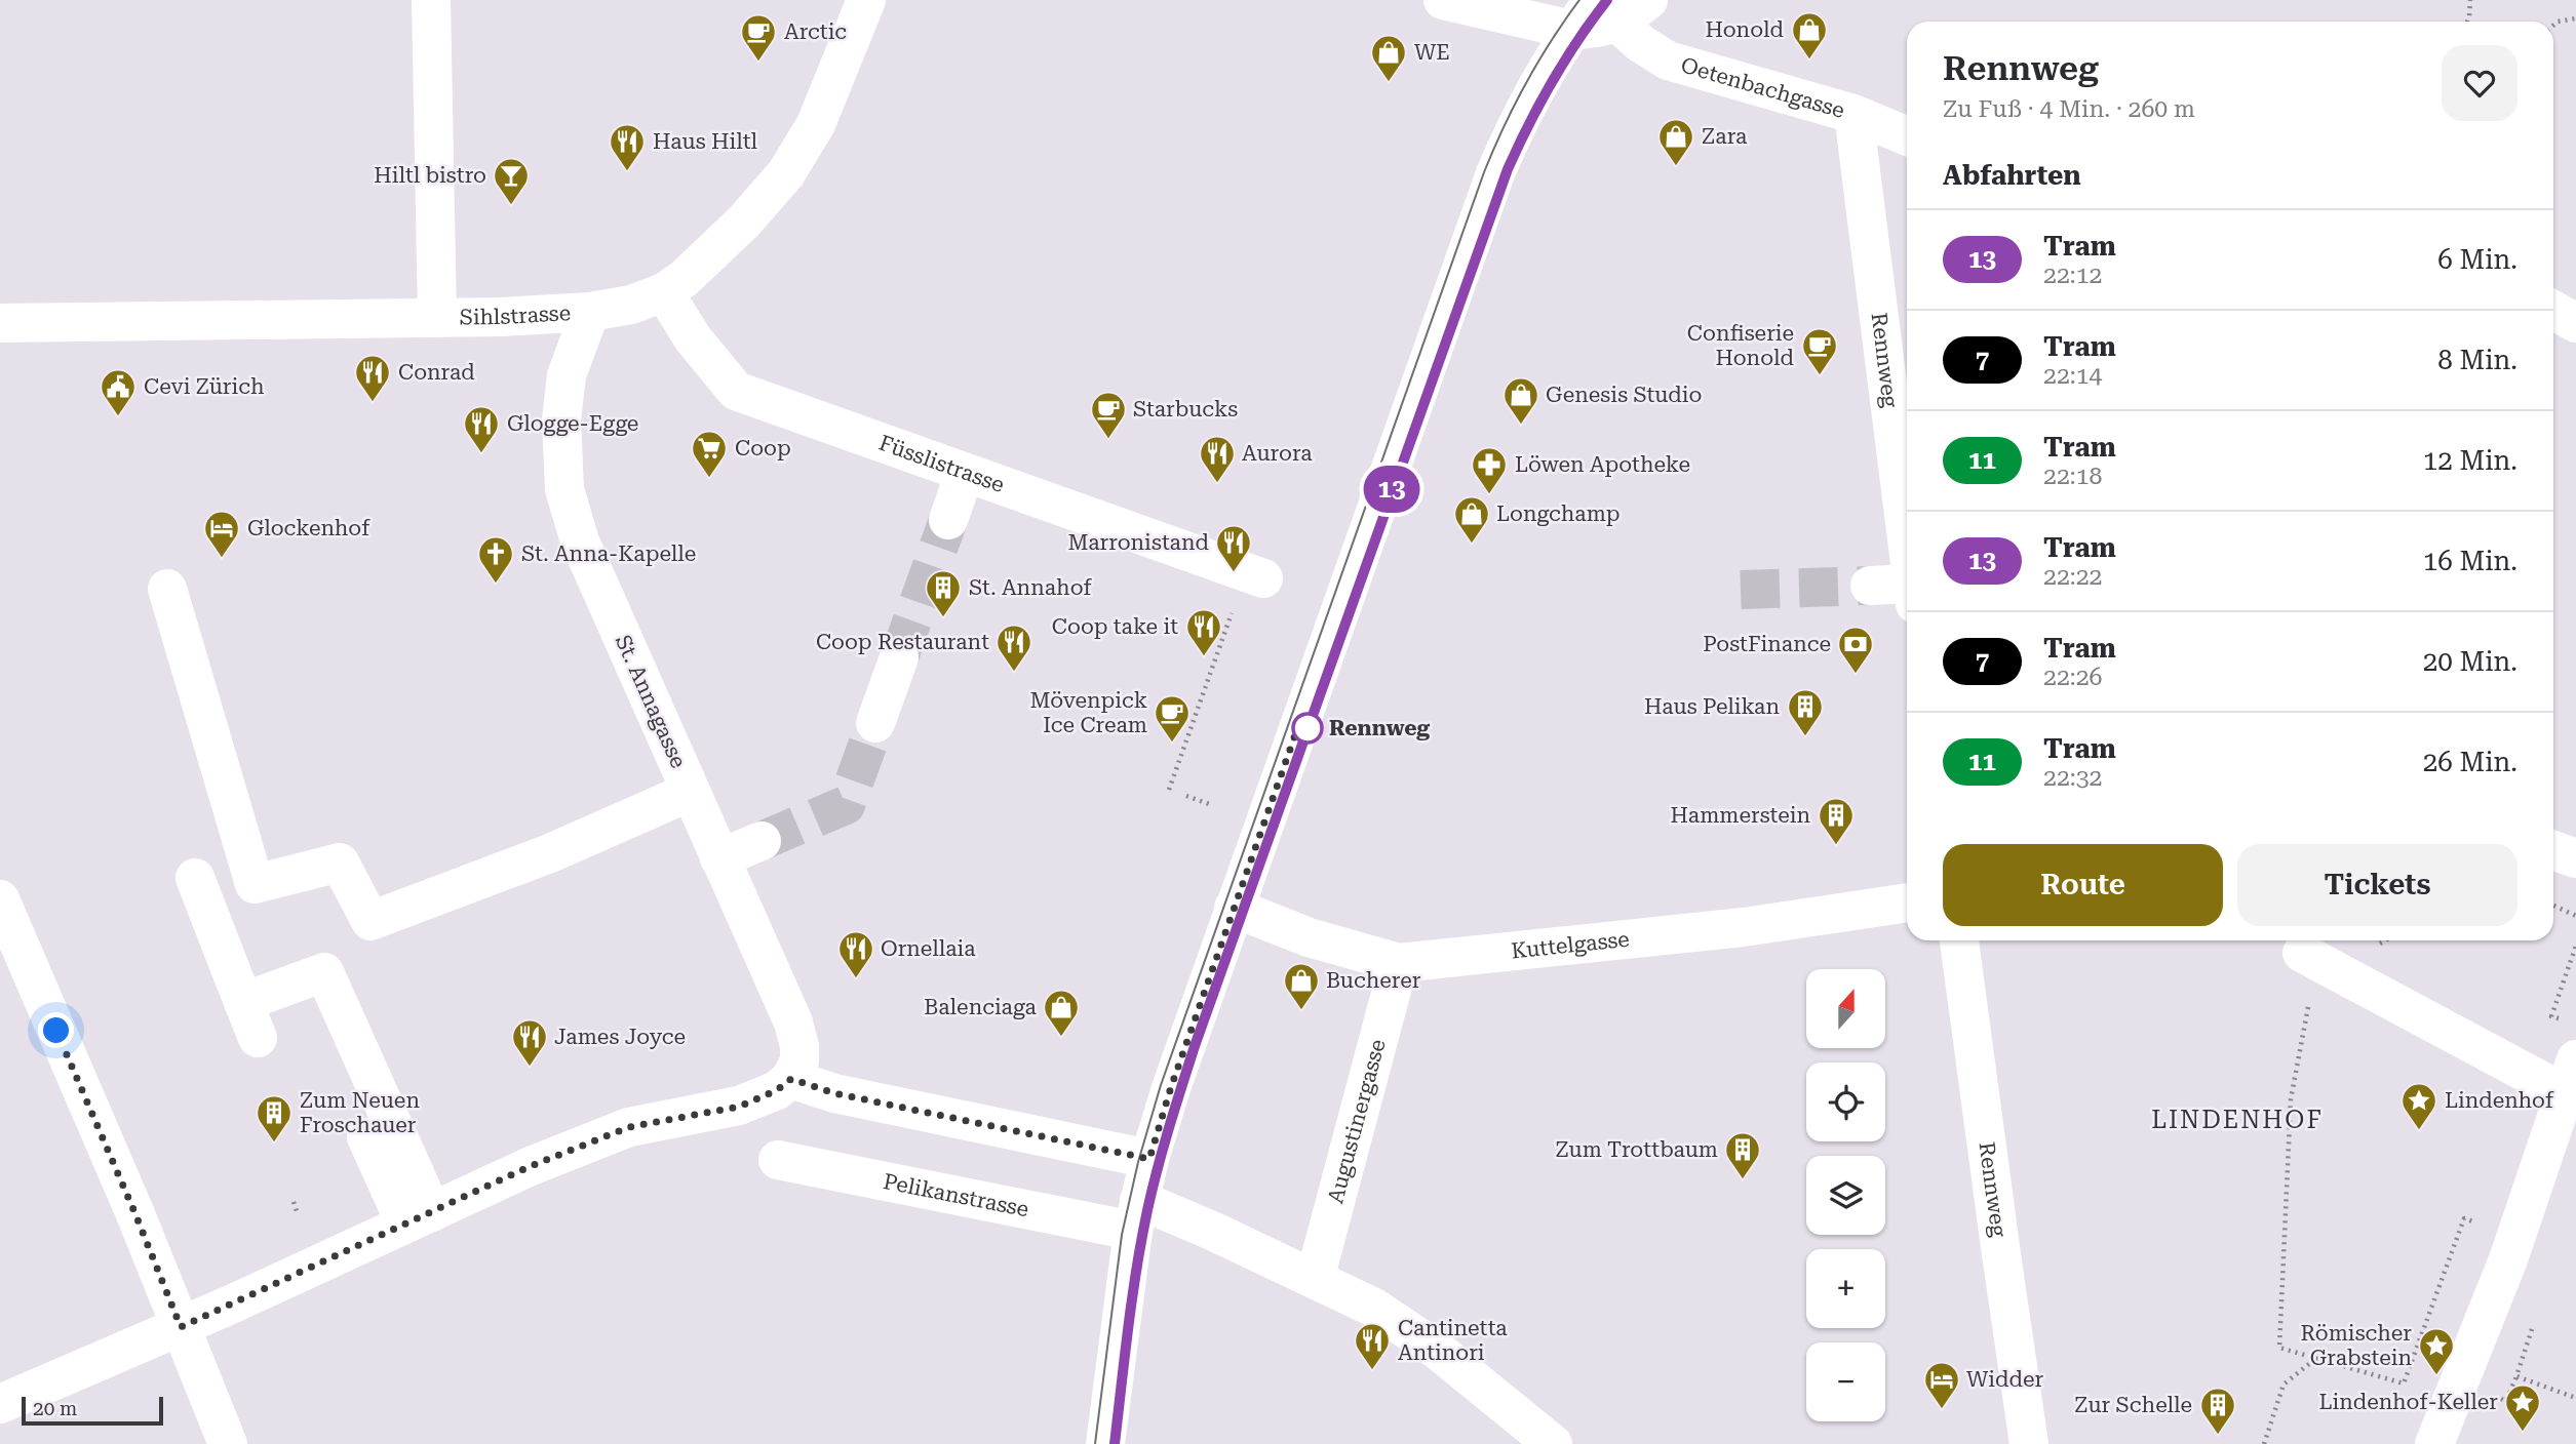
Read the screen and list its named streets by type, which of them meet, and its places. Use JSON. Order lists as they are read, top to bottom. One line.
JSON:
{"streets":{"street":["Oetenbachgasse","Sihlstrasse","Rennweg","Füsslistrasse","St. Annagasse","Kuttelgasse","Augustinergasse","Pelikanstrasse"]},"crossings":[["Oetenbachgasse","Rennweg"],["Sihlstrasse","Füsslistrasse"],["Sihlstrasse","St. Annagasse"],["Kuttelgasse","Augustinergasse"]],"districts":["LINDENHOF"],"places":{"shop":["Honold","WE","Zara","Genesis Studio","Longchamp","Bucherer","Balenciaga"],"cafe":["Arctic","Confiserie Honold","Starbucks","Mövenpick Ice Cream"],"restaurant":["Haus Hiltl","Conrad","Glogge-Egge","Aurora","Marronistand","Coop take it","Coop Restaurant","Ornellaia","James Joyce","Cantinetta Antinori"],"bar":["Hiltl bistro"],"public building":["Cevi Zürich"],"supermarket":["Coop"],"pharmacy":["Löwen Apotheke"],"hotel":["Glockenhof","Widder"],"church":["St. Anna-Kapelle"],"building":["St. Annahof","Haus Pelikan","Hammerstein","Zum Neuen Froschauer","Zum Trottbaum","Zur Schelle"],"bank":["PostFinance"],"other":["Rennweg"],"place":["Lindenhof","Römischer Grabstein","Lindenhof-Keller"]},"lines":["tram line 13"],"scale_bar":"20 m","north":"top","page":{"on_map":"13","heading":[["Rennweg","Zu Fuß · 4 Min. · 260 m"],"Abfahrten"],"list":[{"mark":"13","name":"Tram","note":"22:12","value":"6 Min."},{"mark":"7","name":"Tram","note":"22:14","value":"8 Min."},{"mark":"11","name":"Tram","note":"22:18","value":"12 Min."},{"mark":"13","name":"Tram","note":"22:22","value":"16 Min."},{"mark":"7","name":"Tram","note":"22:26","value":"20 Min."},{"mark":"11","name":"Tram","note":"22:32","value":"26 Min."}],"buttons":["Route","Tickets"],"map_buttons":["+","−"],"scale":"20 m"}}
